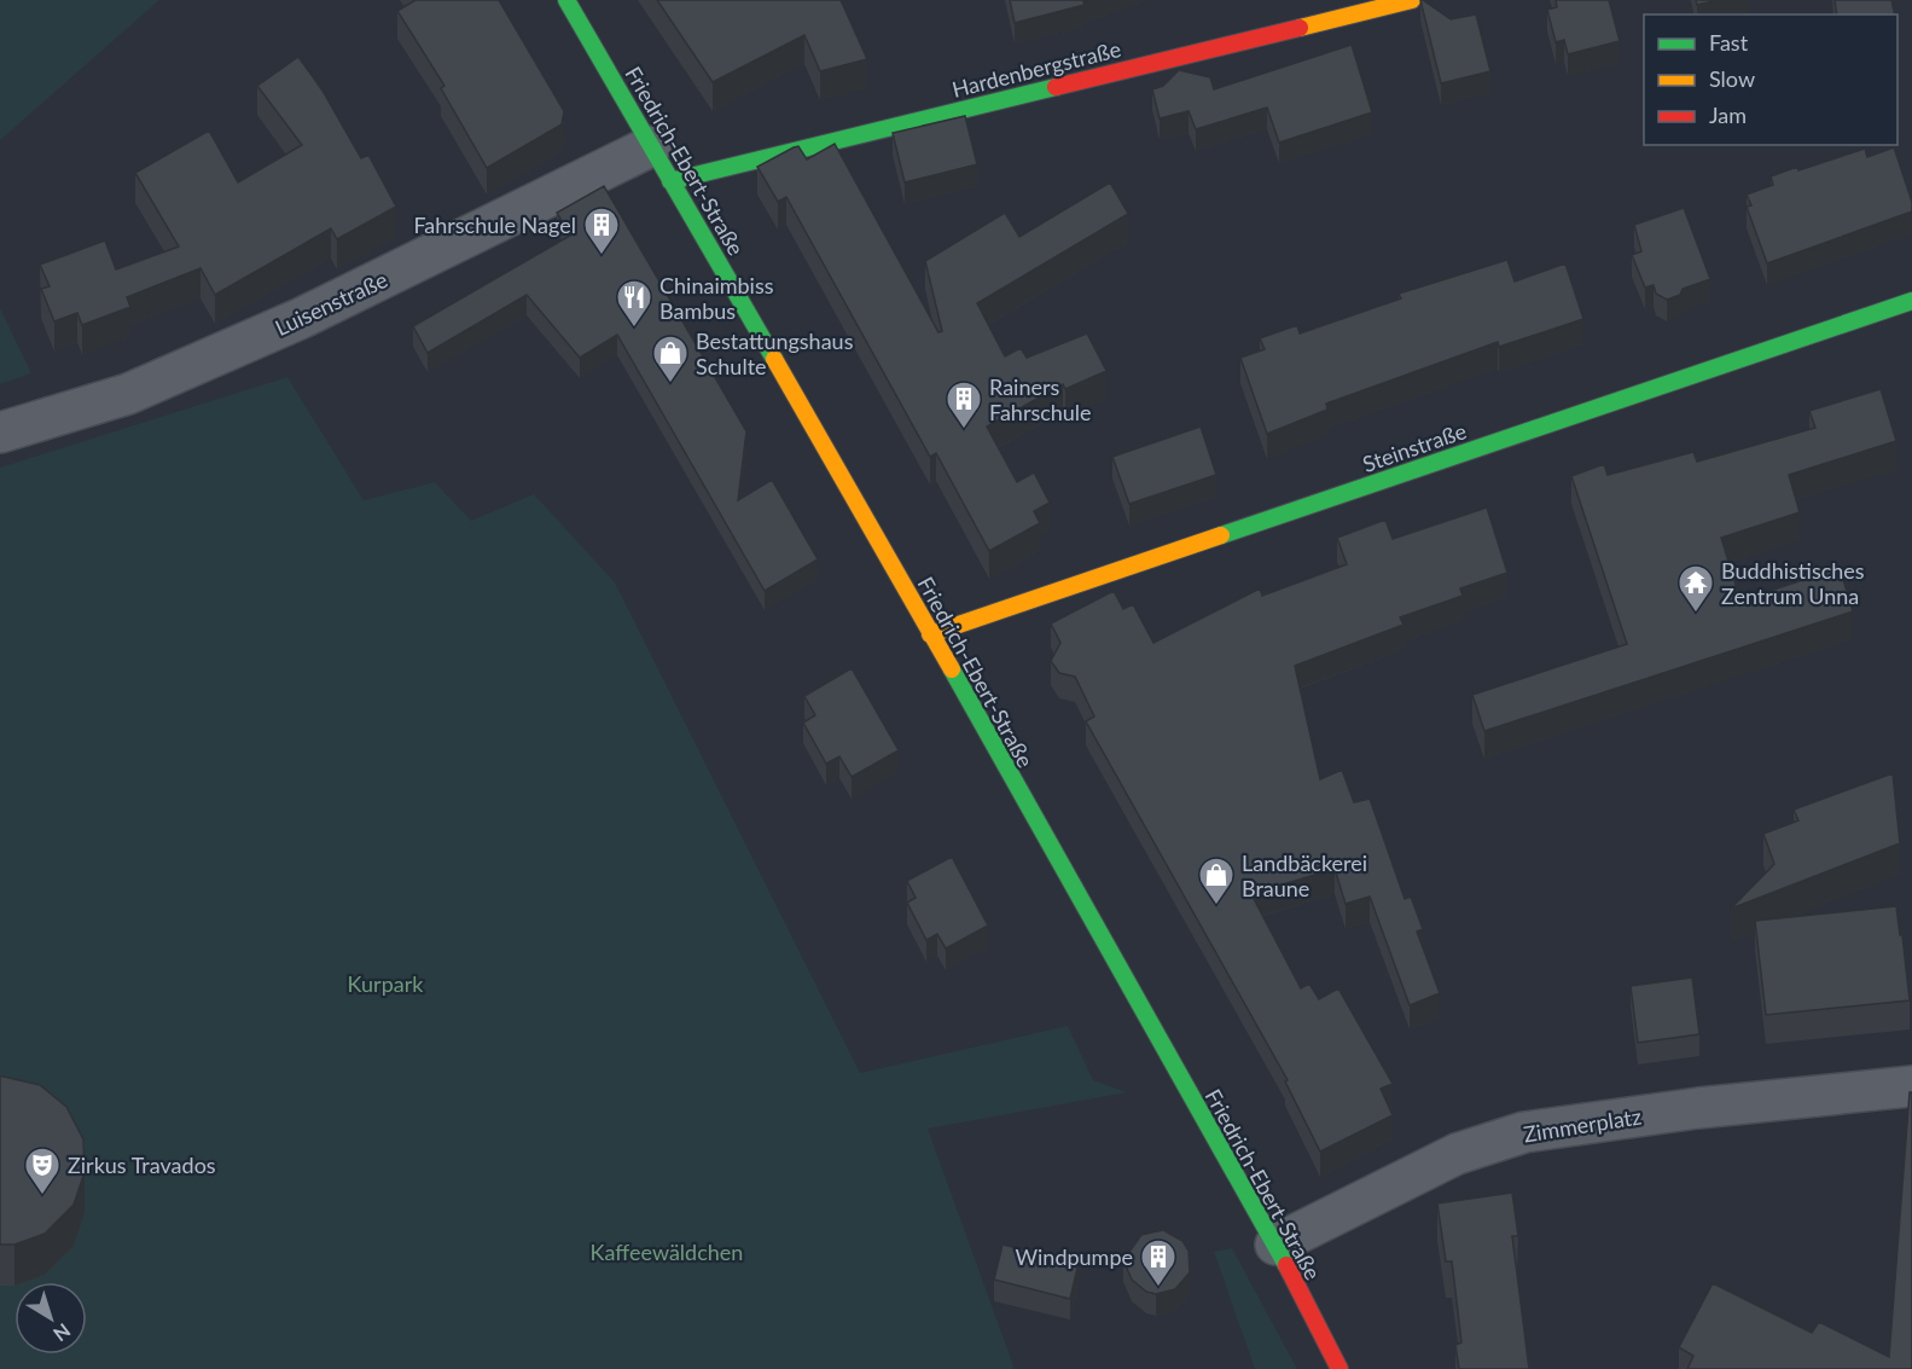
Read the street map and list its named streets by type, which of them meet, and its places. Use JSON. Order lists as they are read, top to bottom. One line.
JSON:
{"streets":{"street":["Hardenbergstraße","Friedrich-Ebert-Straße","Luisenstraße","Steinstraße","Zimmerplatz"]},"crossings":[["Hardenbergstraße","Friedrich-Ebert-Straße"],["Friedrich-Ebert-Straße","Luisenstraße"],["Friedrich-Ebert-Straße","Steinstraße"],["Friedrich-Ebert-Straße","Zimmerplatz"]],"parks":["Kurpark","Kaffeewäldchen"],"places":{"building":["Fahrschule Nagel","Rainers Fahrschule","Windpumpe"],"restaurant":["Chinaimbiss Bambus"],"shop":["Bestattungshaus Schulte","Landbäckerei Braune"],"temple":["Buddhistisches Zentrum Unna"],"theatre":["Zirkus Travados"]},"legend":["Fast","Slow","Jam"],"north":"bottom right"}
